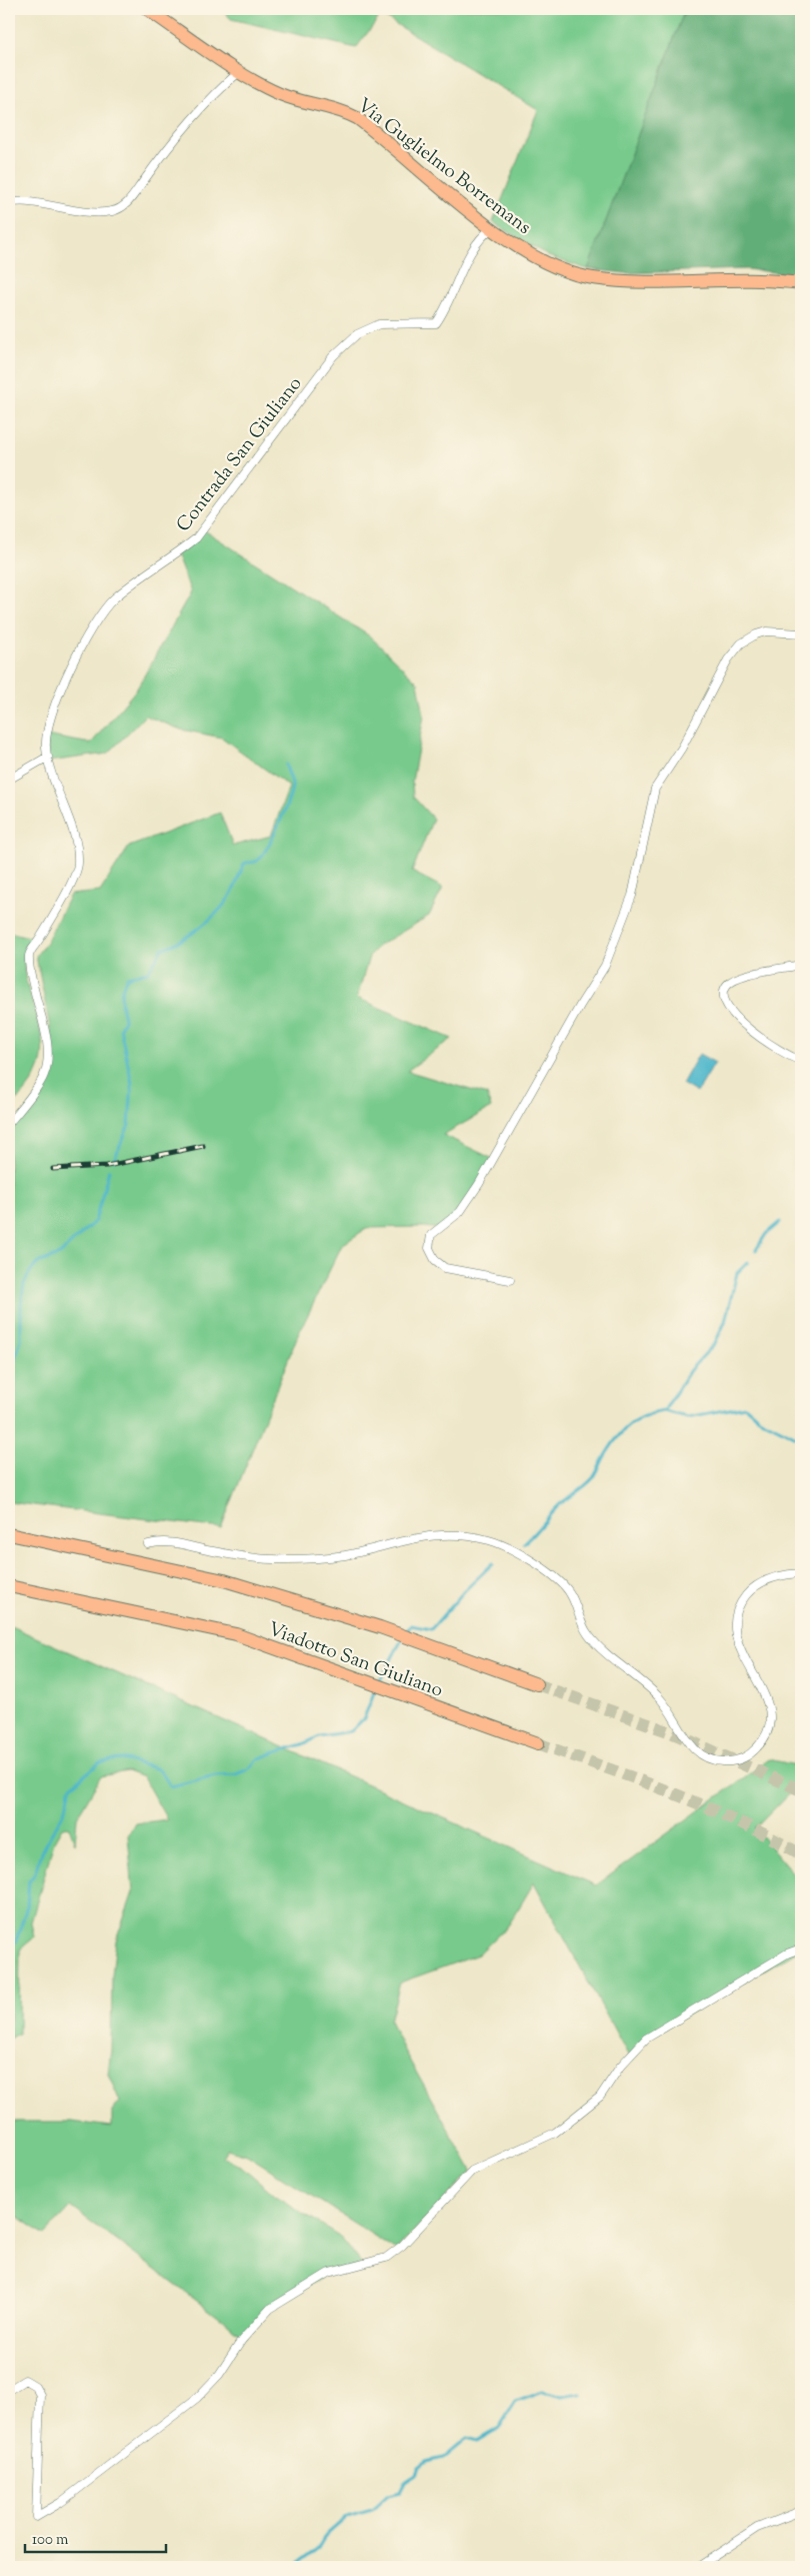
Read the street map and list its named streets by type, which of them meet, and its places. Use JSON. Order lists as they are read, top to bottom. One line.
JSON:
{"streets":{"main road":["Via Guglielmo Borremans","Viadotto San Giuliano"],"street":["Contrada San Giuliano"]},"crossings":[["Via Guglielmo Borremans","Contrada San Giuliano"]],"scale_bar":"100 m"}
